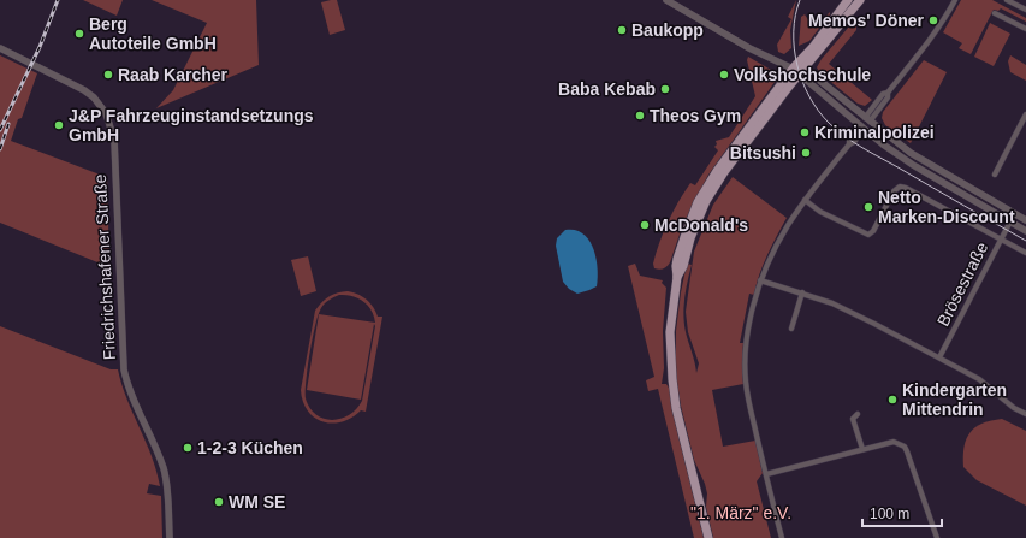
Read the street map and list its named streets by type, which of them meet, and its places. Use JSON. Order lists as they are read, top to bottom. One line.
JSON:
{"streets":{"street":["Friedrichshafener Straße","Brösestraße"]},"parks":["\"1. März\" e.V."],"places":["Memos' Döner","Baukopp","Berg Autoteile GmbH","Raab Karcher","Volkshochschule","Baba Kebab","Theos Gym","J&P Fahrzeuginstandsetzungs GmbH","Kriminalpolizei","Bitsushi","Netto Marken-Discount","McDonald's","Kindergarten Mittendrin","1-2-3 Küchen","WM SE"],"scale_bar":"100 m"}
